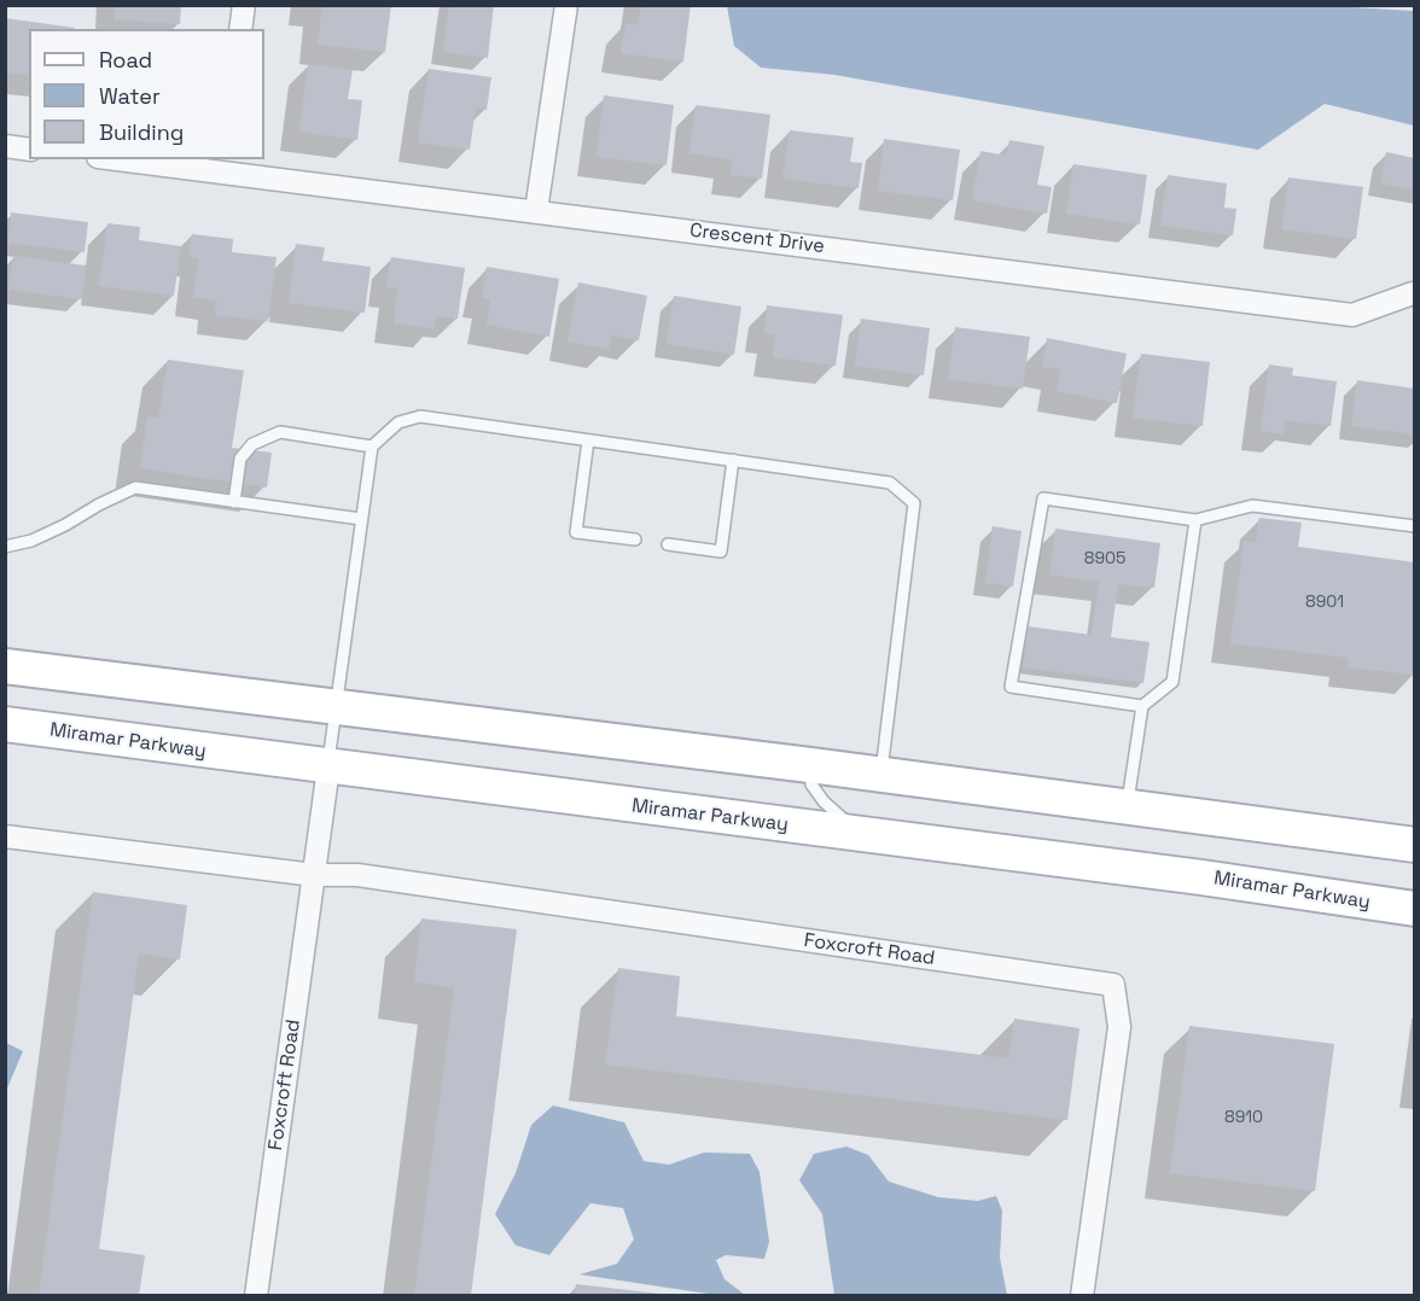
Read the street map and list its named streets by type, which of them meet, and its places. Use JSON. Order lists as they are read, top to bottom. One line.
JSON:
{"streets":{"main road":["Miramar Parkway"],"street":["Crescent Drive","Foxcroft Road"]},"crossings":[["Miramar Parkway","Foxcroft Road"]],"house_numbers":["8905","8901","8910"],"legend":["Road","Water","Building"]}
